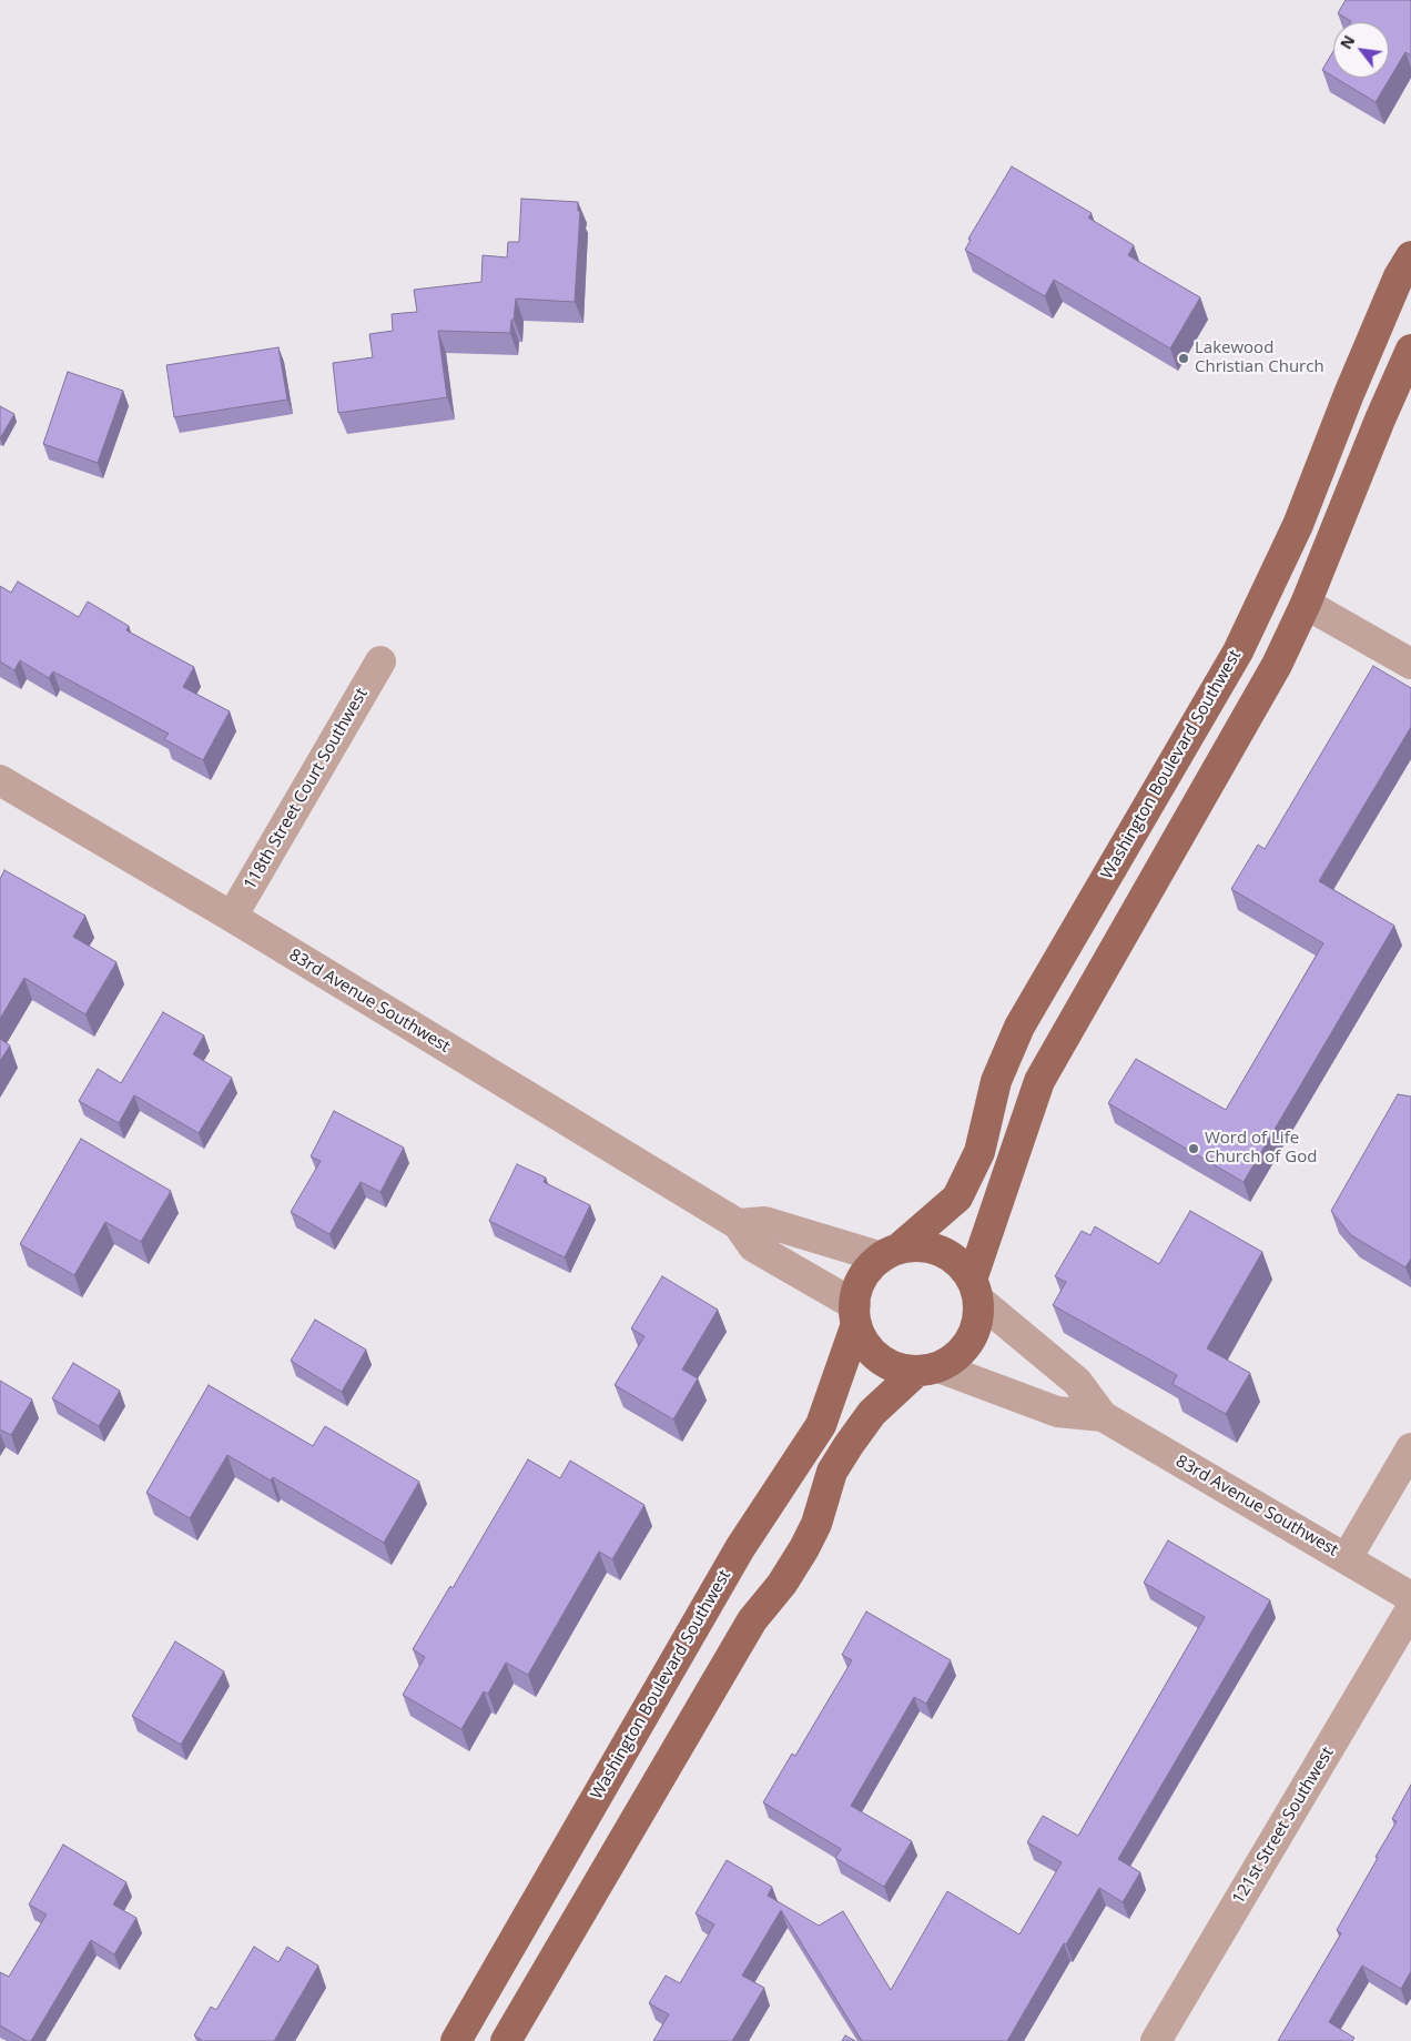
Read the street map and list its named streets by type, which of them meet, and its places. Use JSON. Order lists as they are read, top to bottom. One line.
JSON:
{"streets":{"main road":["Washington Boulevard Southwest"],"street":["118th Street Court Southwest","83rd Avenue Southwest","121st Street Southwest"]},"crossings":[["Washington Boulevard Southwest","83rd Avenue Southwest"],["118th Street Court Southwest","83rd Avenue Southwest"]],"places":["Lakewood Christian Church","Word of Life Church of God"],"north":"top left"}
